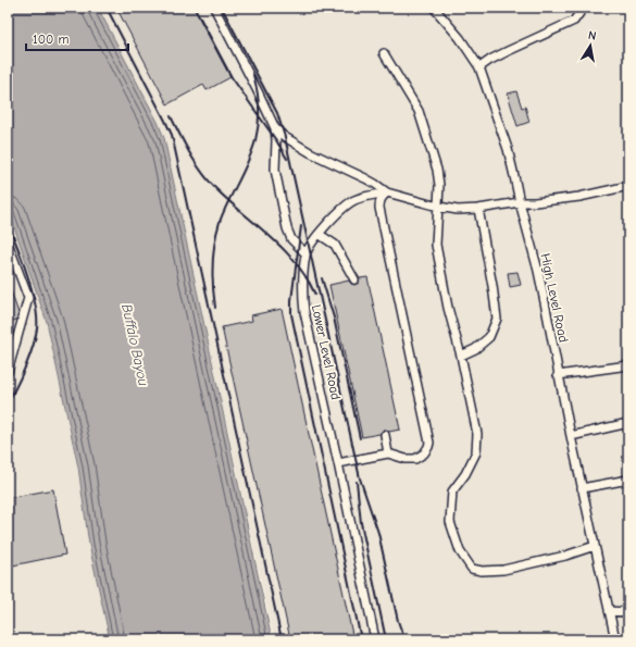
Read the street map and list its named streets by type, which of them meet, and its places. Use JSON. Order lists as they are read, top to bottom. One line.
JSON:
{"streets":{"lane":["High Level Road","Lower Level Road"]},"water":["Buffalo Bayou"],"scale_bar":"100 m","north":"top"}
